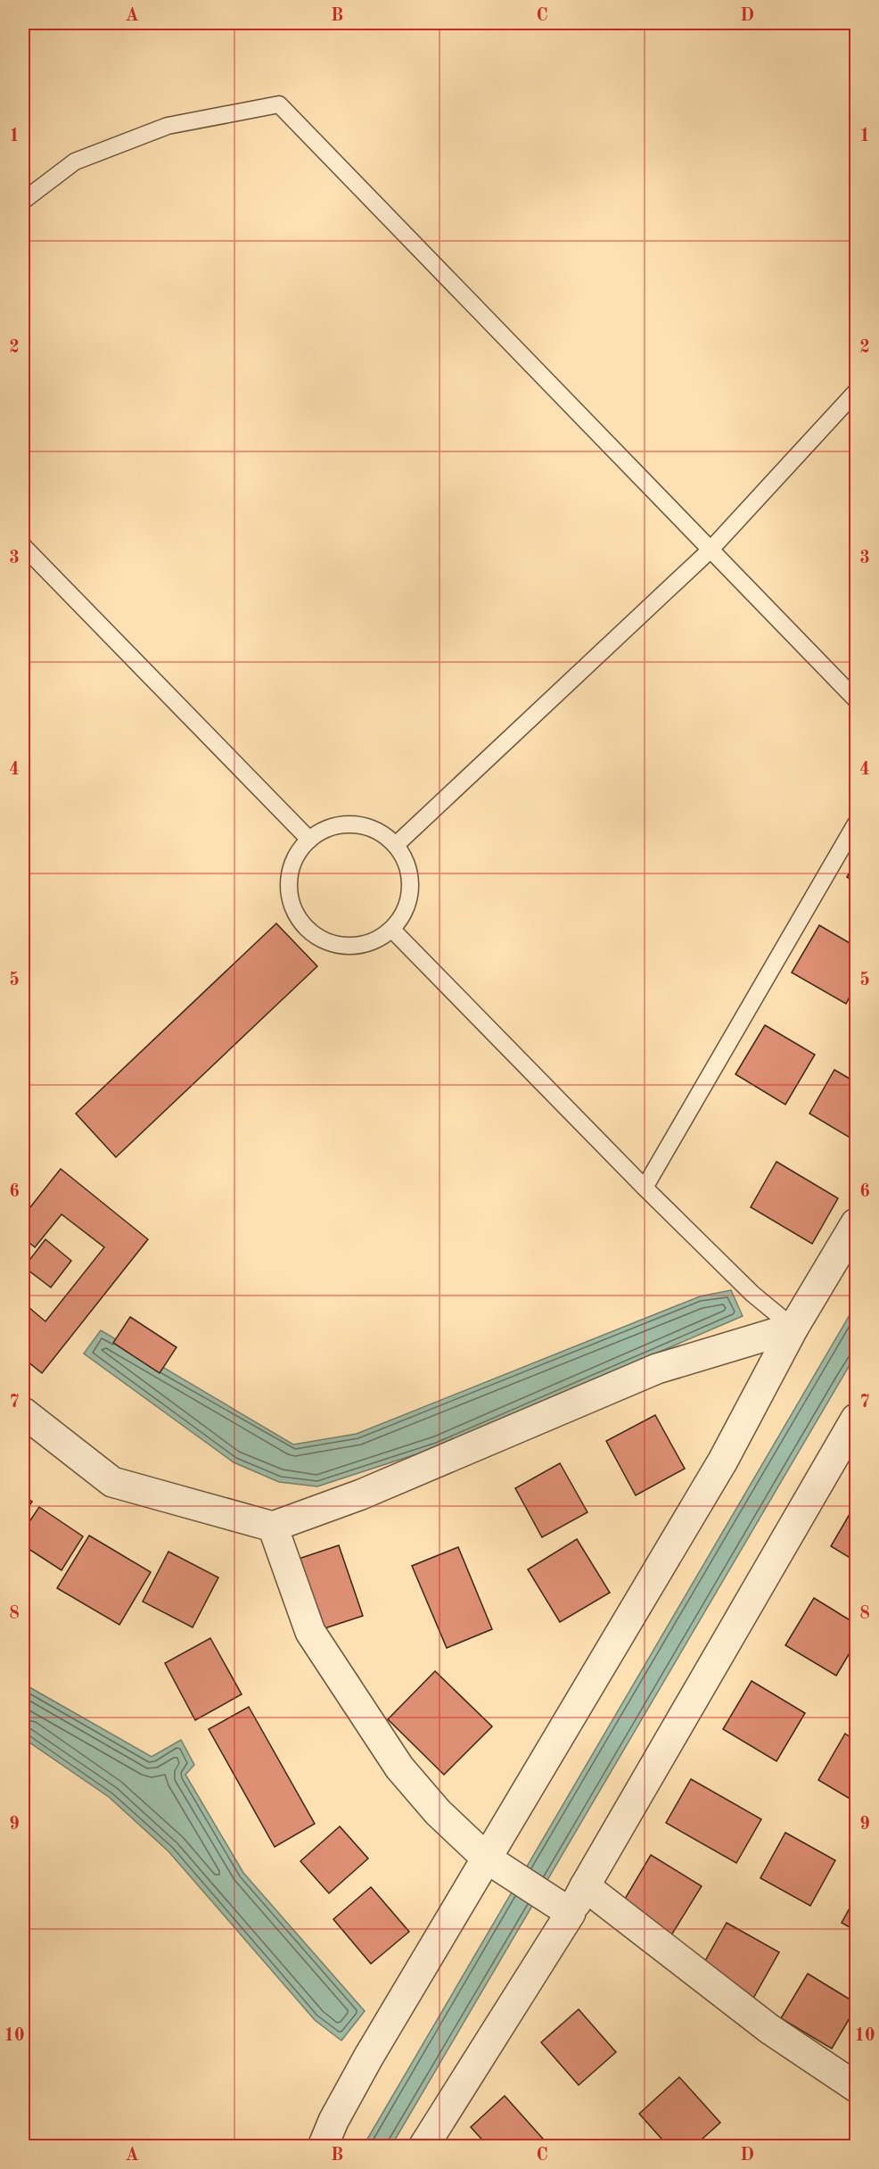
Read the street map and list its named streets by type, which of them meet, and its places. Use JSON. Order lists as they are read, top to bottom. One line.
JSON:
{"grid":{"columns":["A","B","C","D"],"rows":["1","2","3","4","5","6","7","8","9","10"]}}
